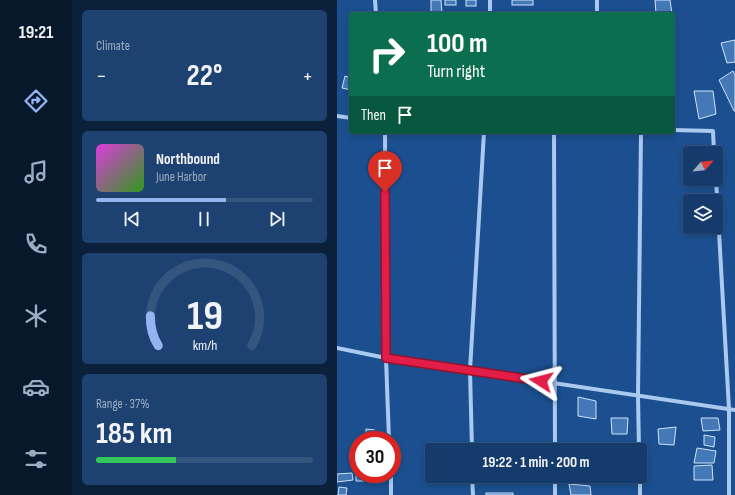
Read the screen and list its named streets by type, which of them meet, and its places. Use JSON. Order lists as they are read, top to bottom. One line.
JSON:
{"north":"top right","page":{"tabs":"19:21","tile":["Climate",["Range · 37%","185 km"]],"turn":["100 m","Turn right"],"heat":["−","22°","+"],"then":"Then","song":["Northbound","June Harbor"],"limit":"30","trip":"19:22 · 1 min · 200 m","gauge":["19","km/h"]}}
